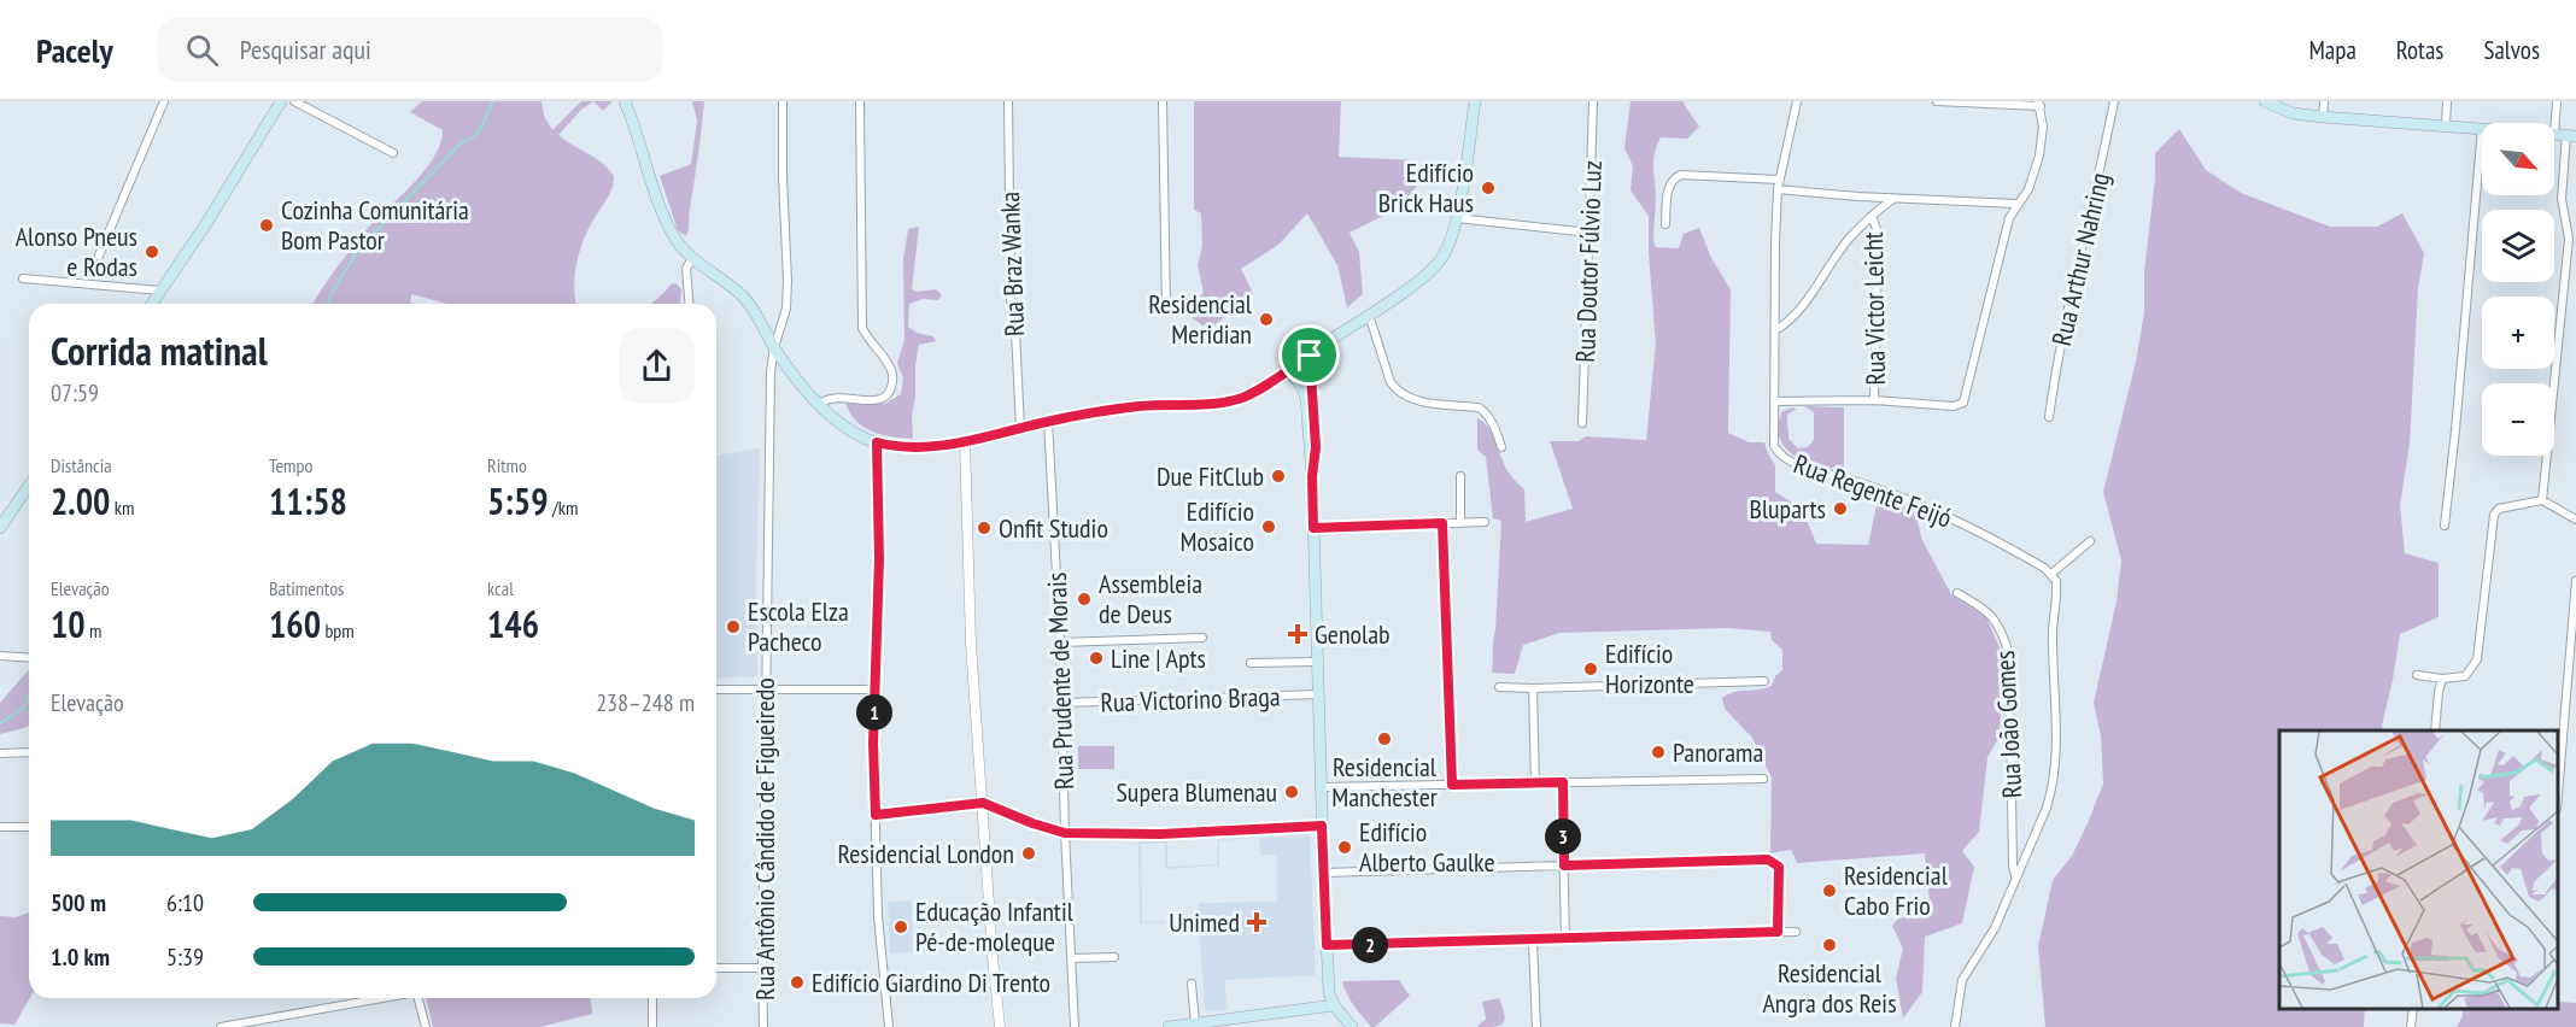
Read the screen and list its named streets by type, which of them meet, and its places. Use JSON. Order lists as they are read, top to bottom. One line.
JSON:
{"streets":{"street":["Rua Arthur Nahring","Rua Doutor Fúlvio Luz","Rua Braz Wanka","Rua Victor Leicht","Rua Regente Feijó","Rua Prudente de Morais","Rua Victorino Braga","Rua João Gomes","Rua Antônio Cândido de Figueiredo"]},"crossings":[["Rua Prudente de Morais","Rua Victorino Braga"]],"places":{"other":["Edifício Brick Haus","Cozinha Comunitária Bom Pastor","Alonso Pneus e Rodas","Residencial Meridian","Due FitClub","Bluparts","Edifício Mosaico","Onfit Studio","Assembleia de Deus","Escola Elza Pacheco","Line | Apts","Edifício Horizonte","Residencial Manchester","Panorama","Supera Blumenau","Edifício Alberto Gaulke","Residencial London","Residencial Cabo Frio","Educação Infantil Pé-de-moleque","Residencial Angra dos Reis","Edifício Giardino Di Trento"],"health":["Genolab","Unimed"]},"north":"bottom right","page":{"header":"Pacely","search":"Pesquisar aqui","nav":["Mapa","Rotas","Salvos"],"map_buttons":["+","−"],"heading":["Corrida matinal","07:59"],"stats":[["Distância","2.00 km"],["Tempo","11:58"],["Ritmo","5:59 /km"],["Elevação","10 m"],["Batimentos","160 bpm"],["kcal","146"]],"chart":["Elevação","238–248 m"],"pins":["1","3","2"],"list":[{"name":"500 m","note":"6:10"},{"name":"1.0 km","note":"5:39"}]}}
